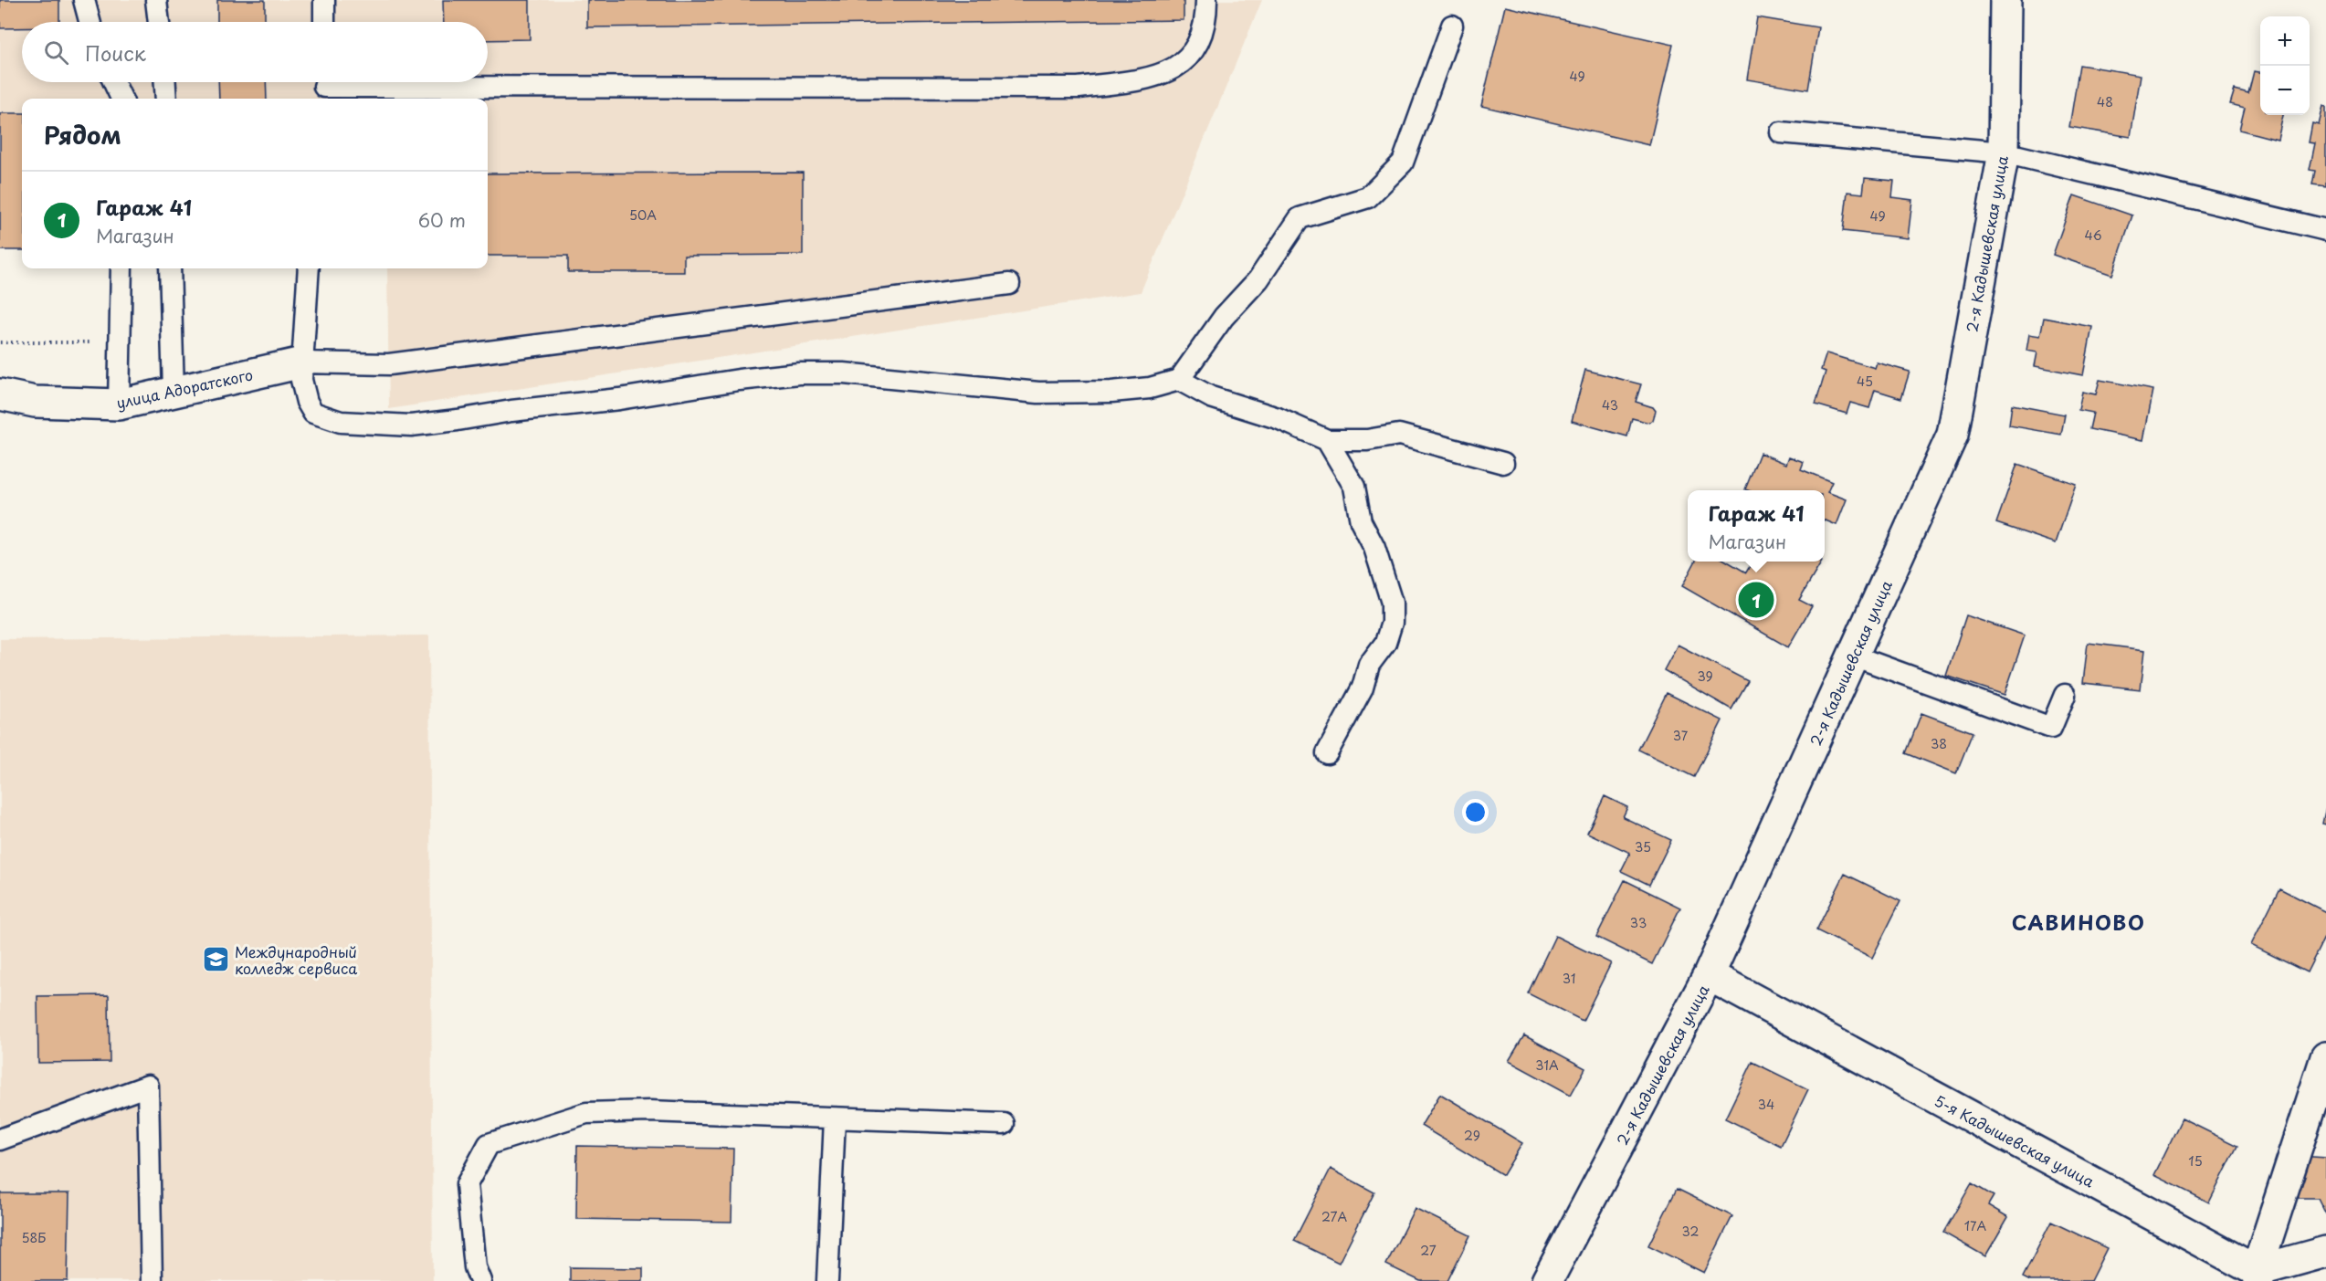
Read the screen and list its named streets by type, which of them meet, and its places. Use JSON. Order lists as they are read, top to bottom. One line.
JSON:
{"streets":{"street":["2-я Кадышевская улица","улица Адоратского","5-я Кадышевская улица"]},"crossings":[["2-я Кадышевская улица","5-я Кадышевская улица"]],"districts":["САВИНОВО"],"places":{"school or university":["Международный колледж сервиса"]},"house_numbers":["49","48","50А","49","46","45","43","39","37","38","35","33","31","31А","34","29","15","27А","17А","32","58Б","27"],"page":{"map_buttons":["+","−"],"search":"Поиск","heading":"Рядом","list":[{"mark":"1","name":"Гараж 41","note":"Магазин","value":"60 m"}],"popup":["Гараж 41","Магазин"],"pins":"1"}}
